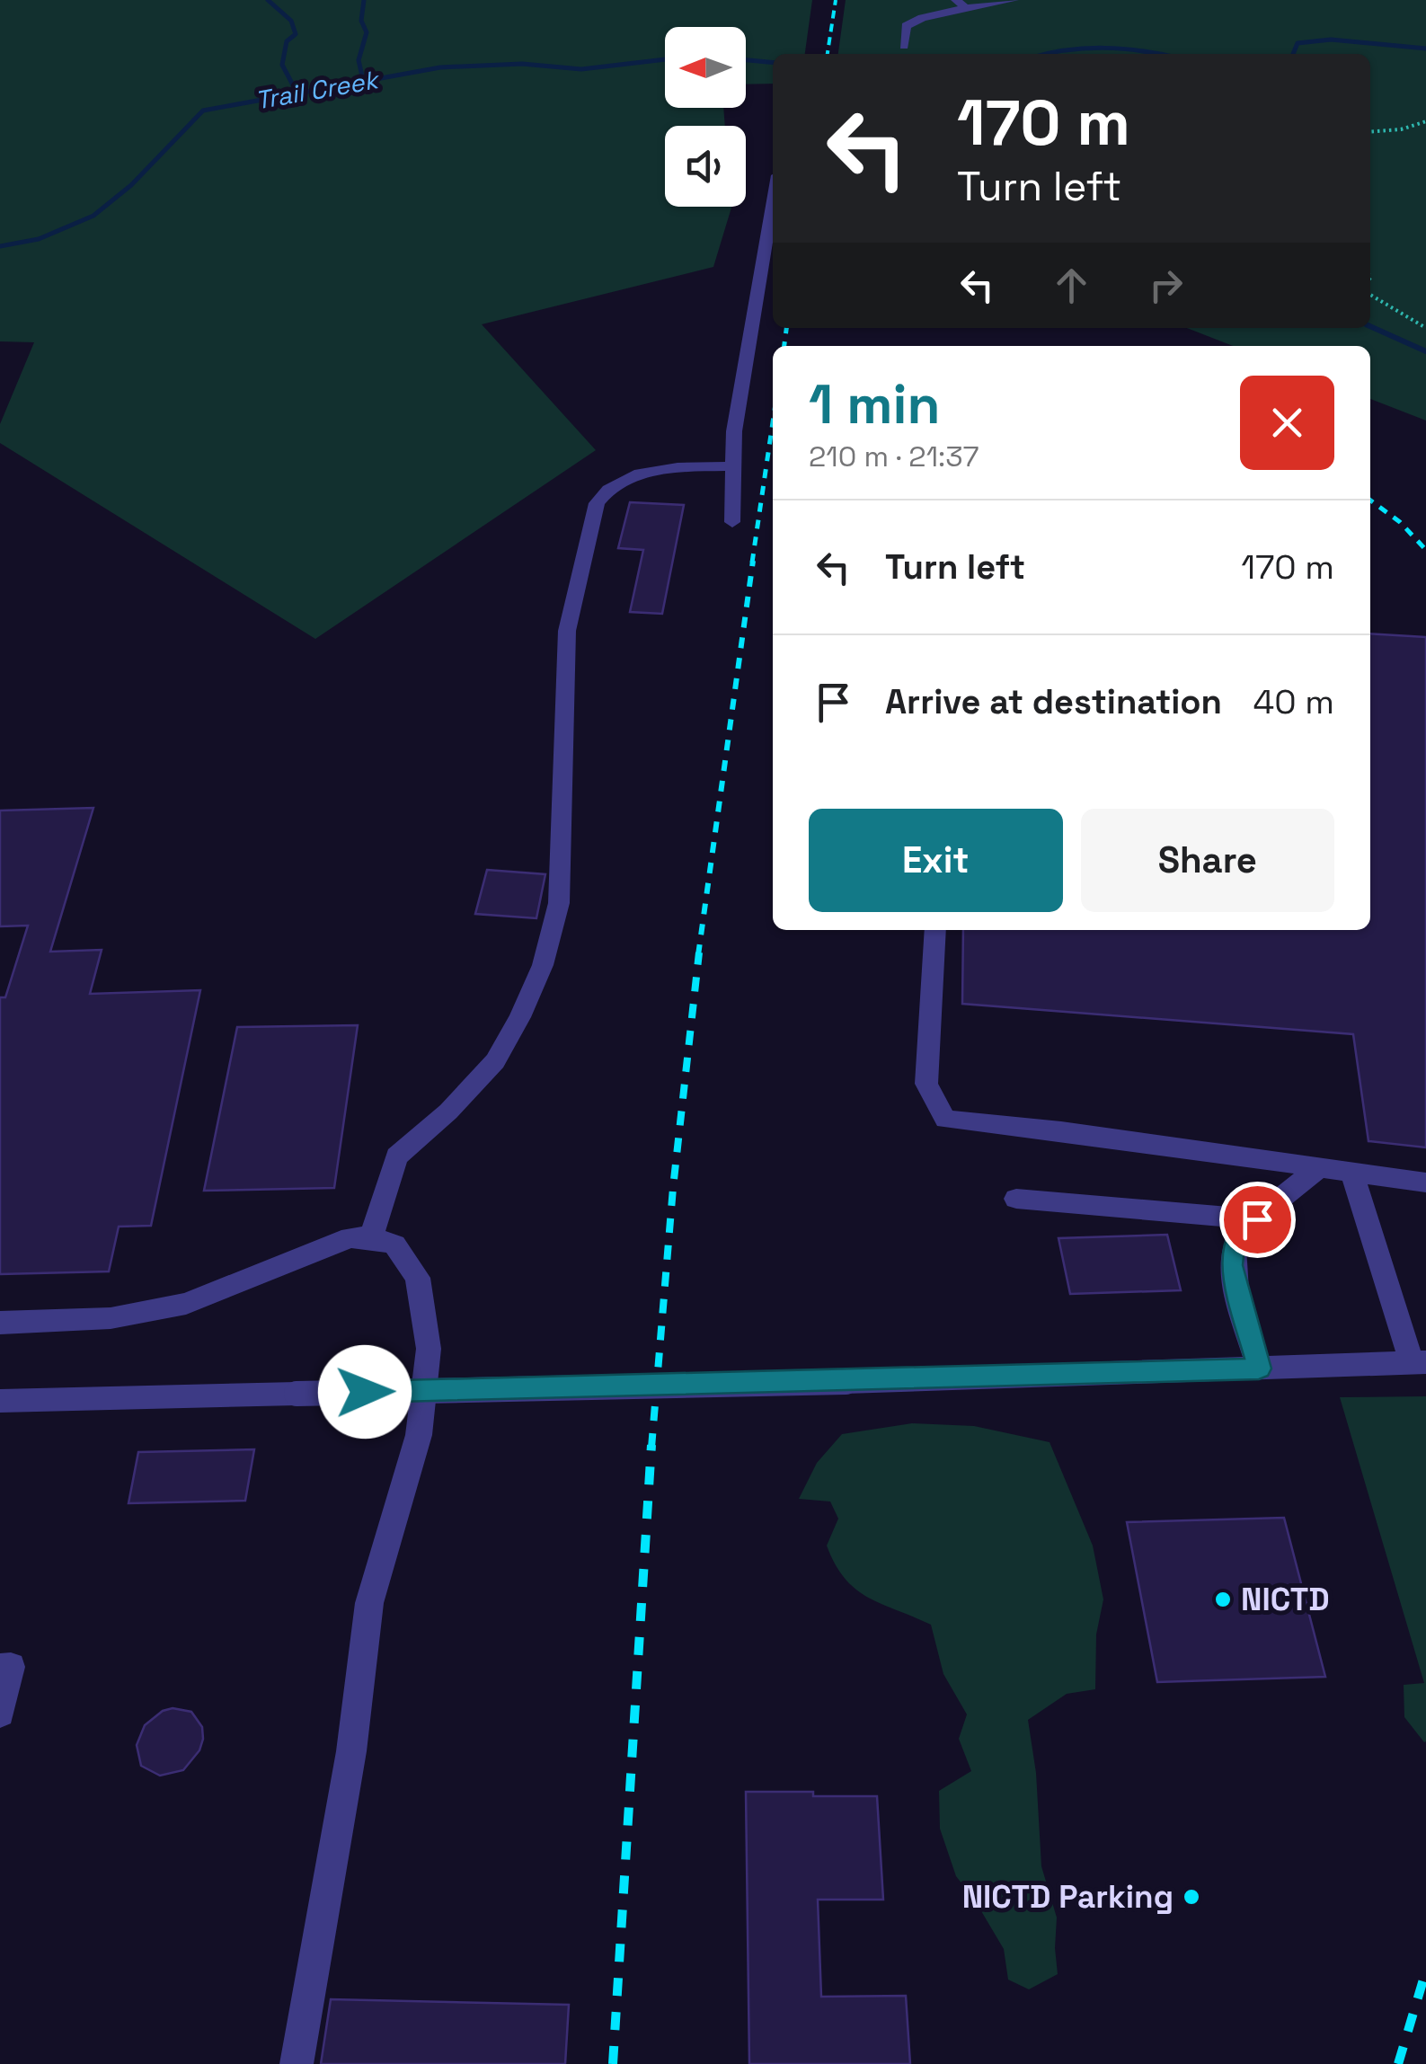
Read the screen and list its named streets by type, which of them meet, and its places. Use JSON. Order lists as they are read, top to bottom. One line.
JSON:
{"water":["Trail Creek"],"places":["NICTD","NICTD Parking"],"north":"left","page":{"turn":["170 m","Turn left"],"heading":["1 min","210 m · 21:37"],"list":[{"name":"Turn left","value":"170 m"},{"name":"Arrive at destination","value":"40 m"}],"buttons":["Exit","Share"]}}
